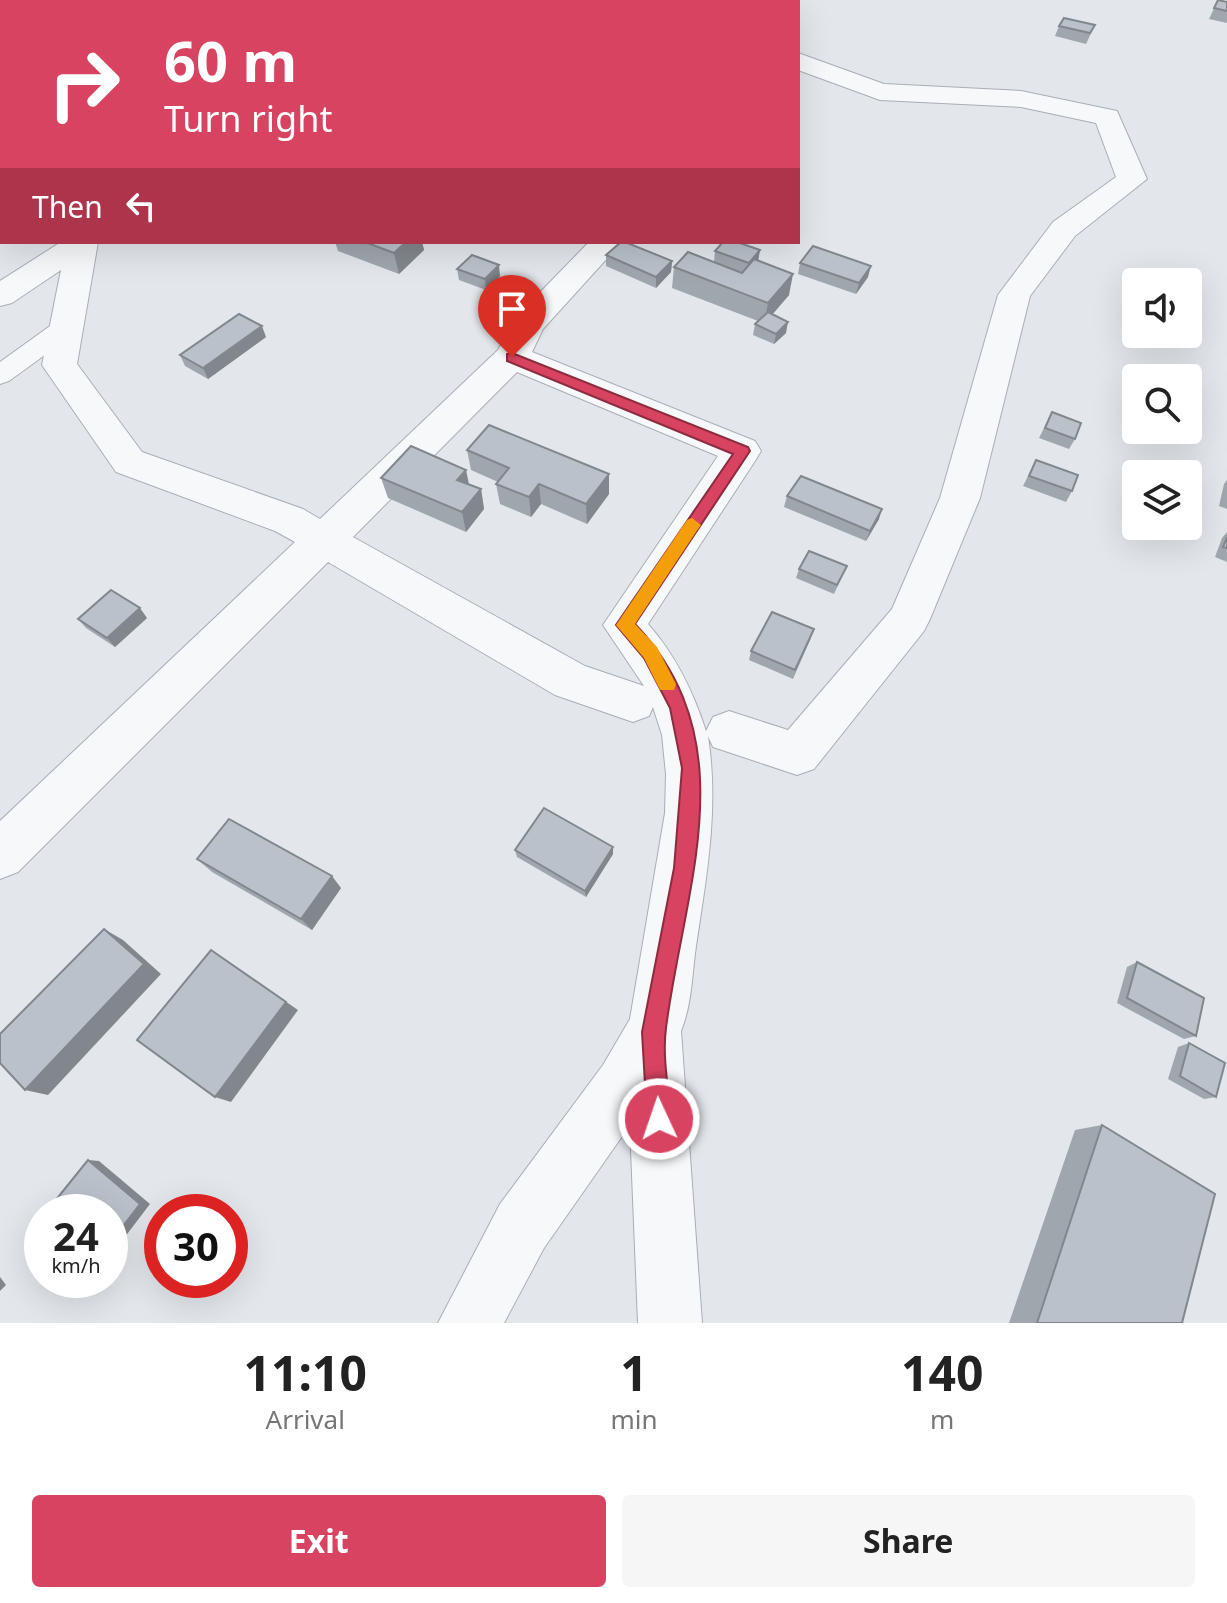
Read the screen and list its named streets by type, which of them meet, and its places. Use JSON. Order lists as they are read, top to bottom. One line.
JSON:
{"page":{"turn":["60 m","Turn right"],"then":"Then","speed":"24 km/h","limit":"30","eta":["11:10","Arrival","1","min","140","m"],"buttons":["Exit","Share"]}}
